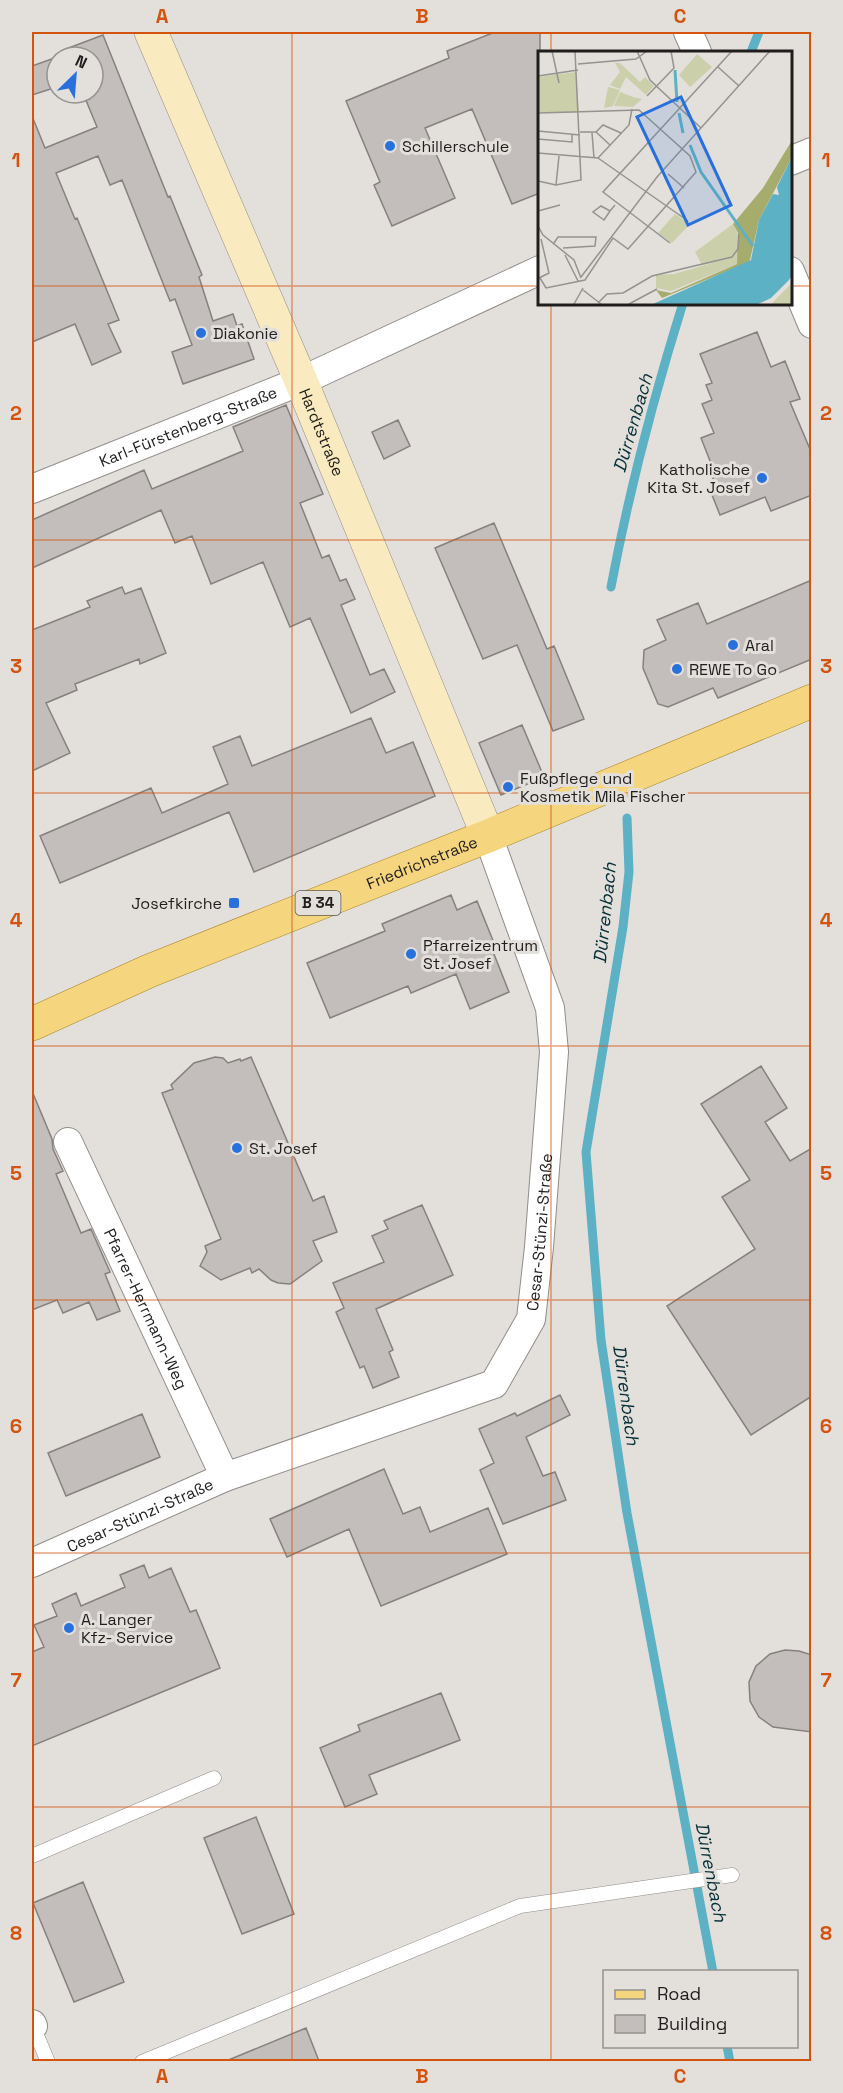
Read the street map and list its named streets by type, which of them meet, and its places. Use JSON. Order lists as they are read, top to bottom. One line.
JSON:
{"streets":{"main road":["Friedrichstraße","B 34"],"street":["Karl-Fürstenberg-Straße","Hardtstraße","Cesar-Stünzi-Straße","Pfarrer-Herrmann-Weg"]},"crossings":[["Karl-Fürstenberg-Straße","Hardtstraße"],["Hardtstraße","Friedrichstraße"],["Hardtstraße","Cesar-Stünzi-Straße"],["Friedrichstraße","Cesar-Stünzi-Straße"],["Cesar-Stünzi-Straße","Pfarrer-Herrmann-Weg"]],"water":["Dürrenbach"],"places":{"other":["Schillerschule","Diakonie","Katholische Kita St. Josef","Aral","REWE To Go","Fußpflege und Kosmetik Mila Fischer","Pfarreizentrum St. Josef","St. Josef","A. Langer Kfz- Service"],"transit":["Josefkirche"]},"legend":["Road","Building"],"north":"top right","grid":{"columns":["A","B","C"],"rows":["1","2","3","4","5","6","7","8"]}}
